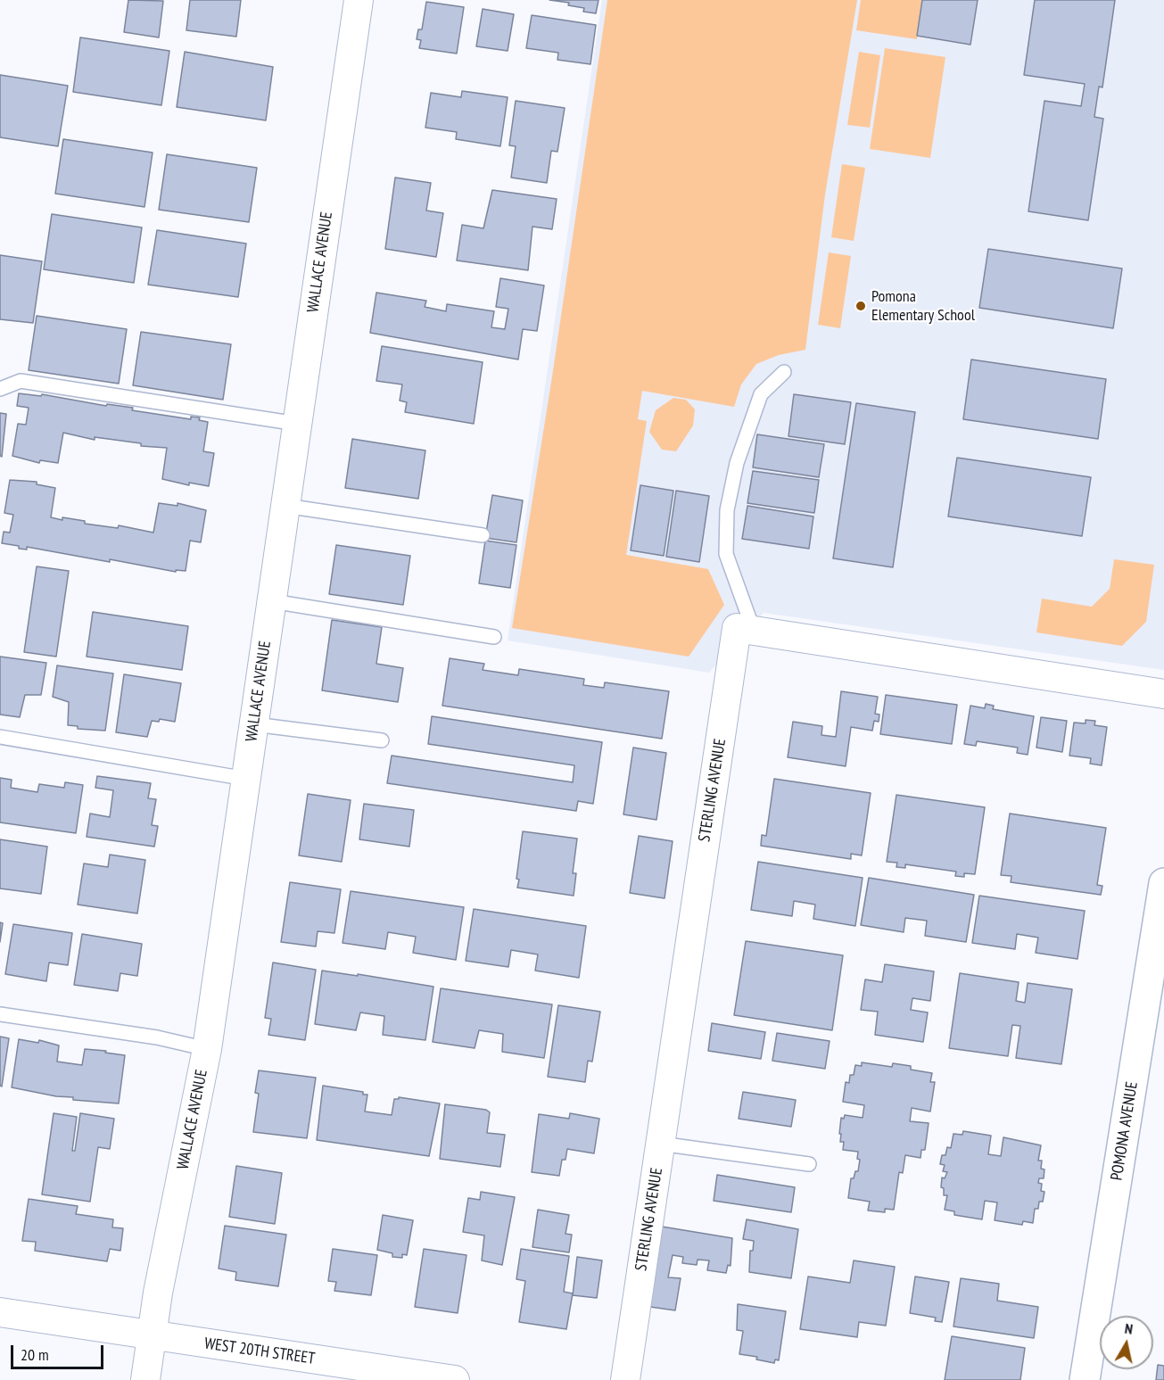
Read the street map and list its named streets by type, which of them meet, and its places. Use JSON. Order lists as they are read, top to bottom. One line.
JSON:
{"streets":{"street":["WALLACE AVENUE","STERLING AVENUE","POMONA AVENUE","WEST 20TH STREET"]},"crossings":[["WALLACE AVENUE","WEST 20TH STREET"]],"places":["Pomona Elementary School"],"scale_bar":"20 m","north":"top"}
